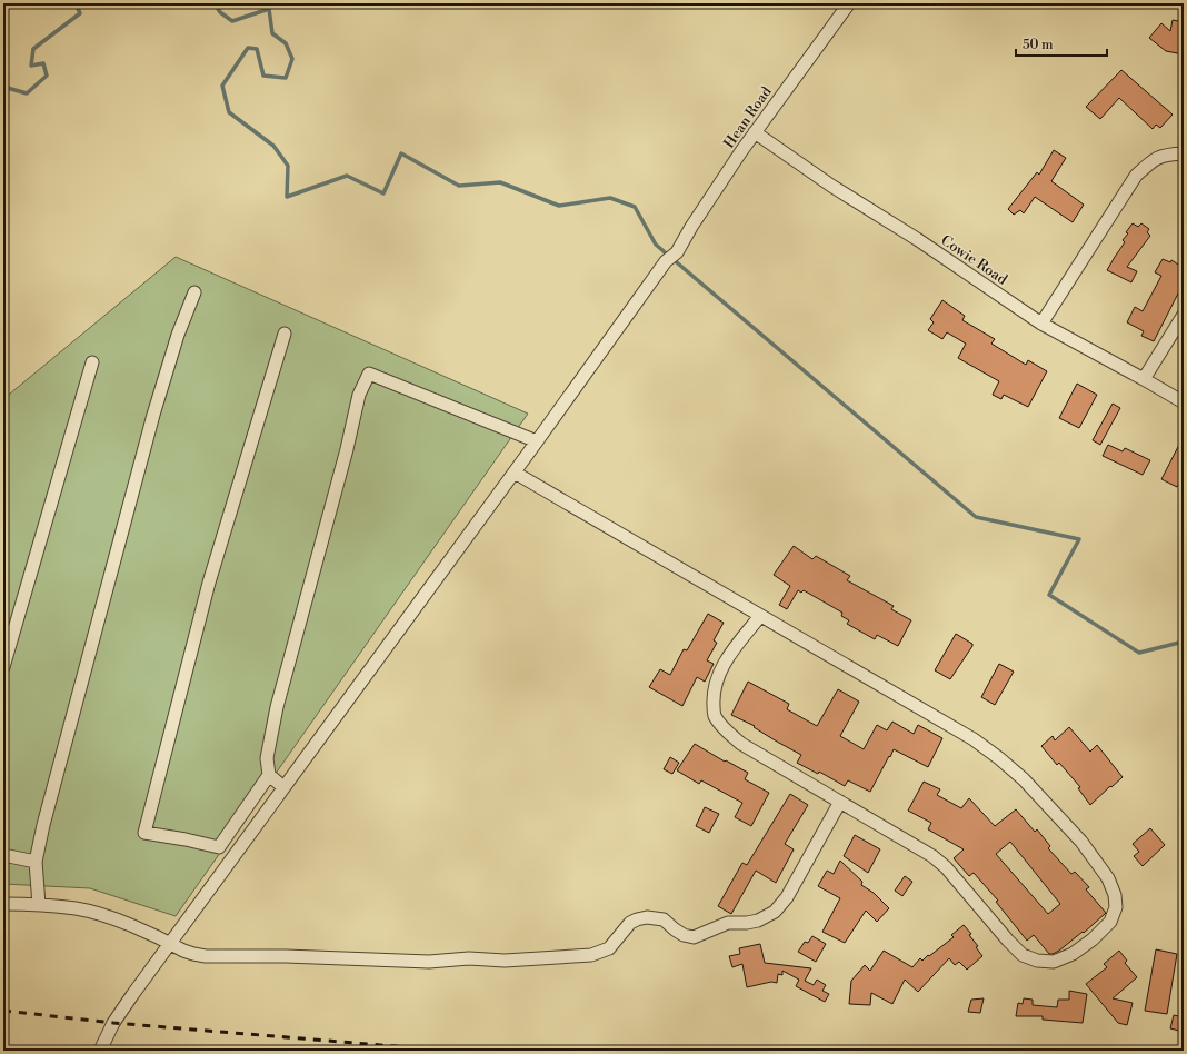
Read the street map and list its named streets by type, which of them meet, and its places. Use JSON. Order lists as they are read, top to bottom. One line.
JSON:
{"streets":{"street":["Hean Road","Cowie Road"]},"crossings":[["Hean Road","Cowie Road"]],"scale_bar":"50 m"}
